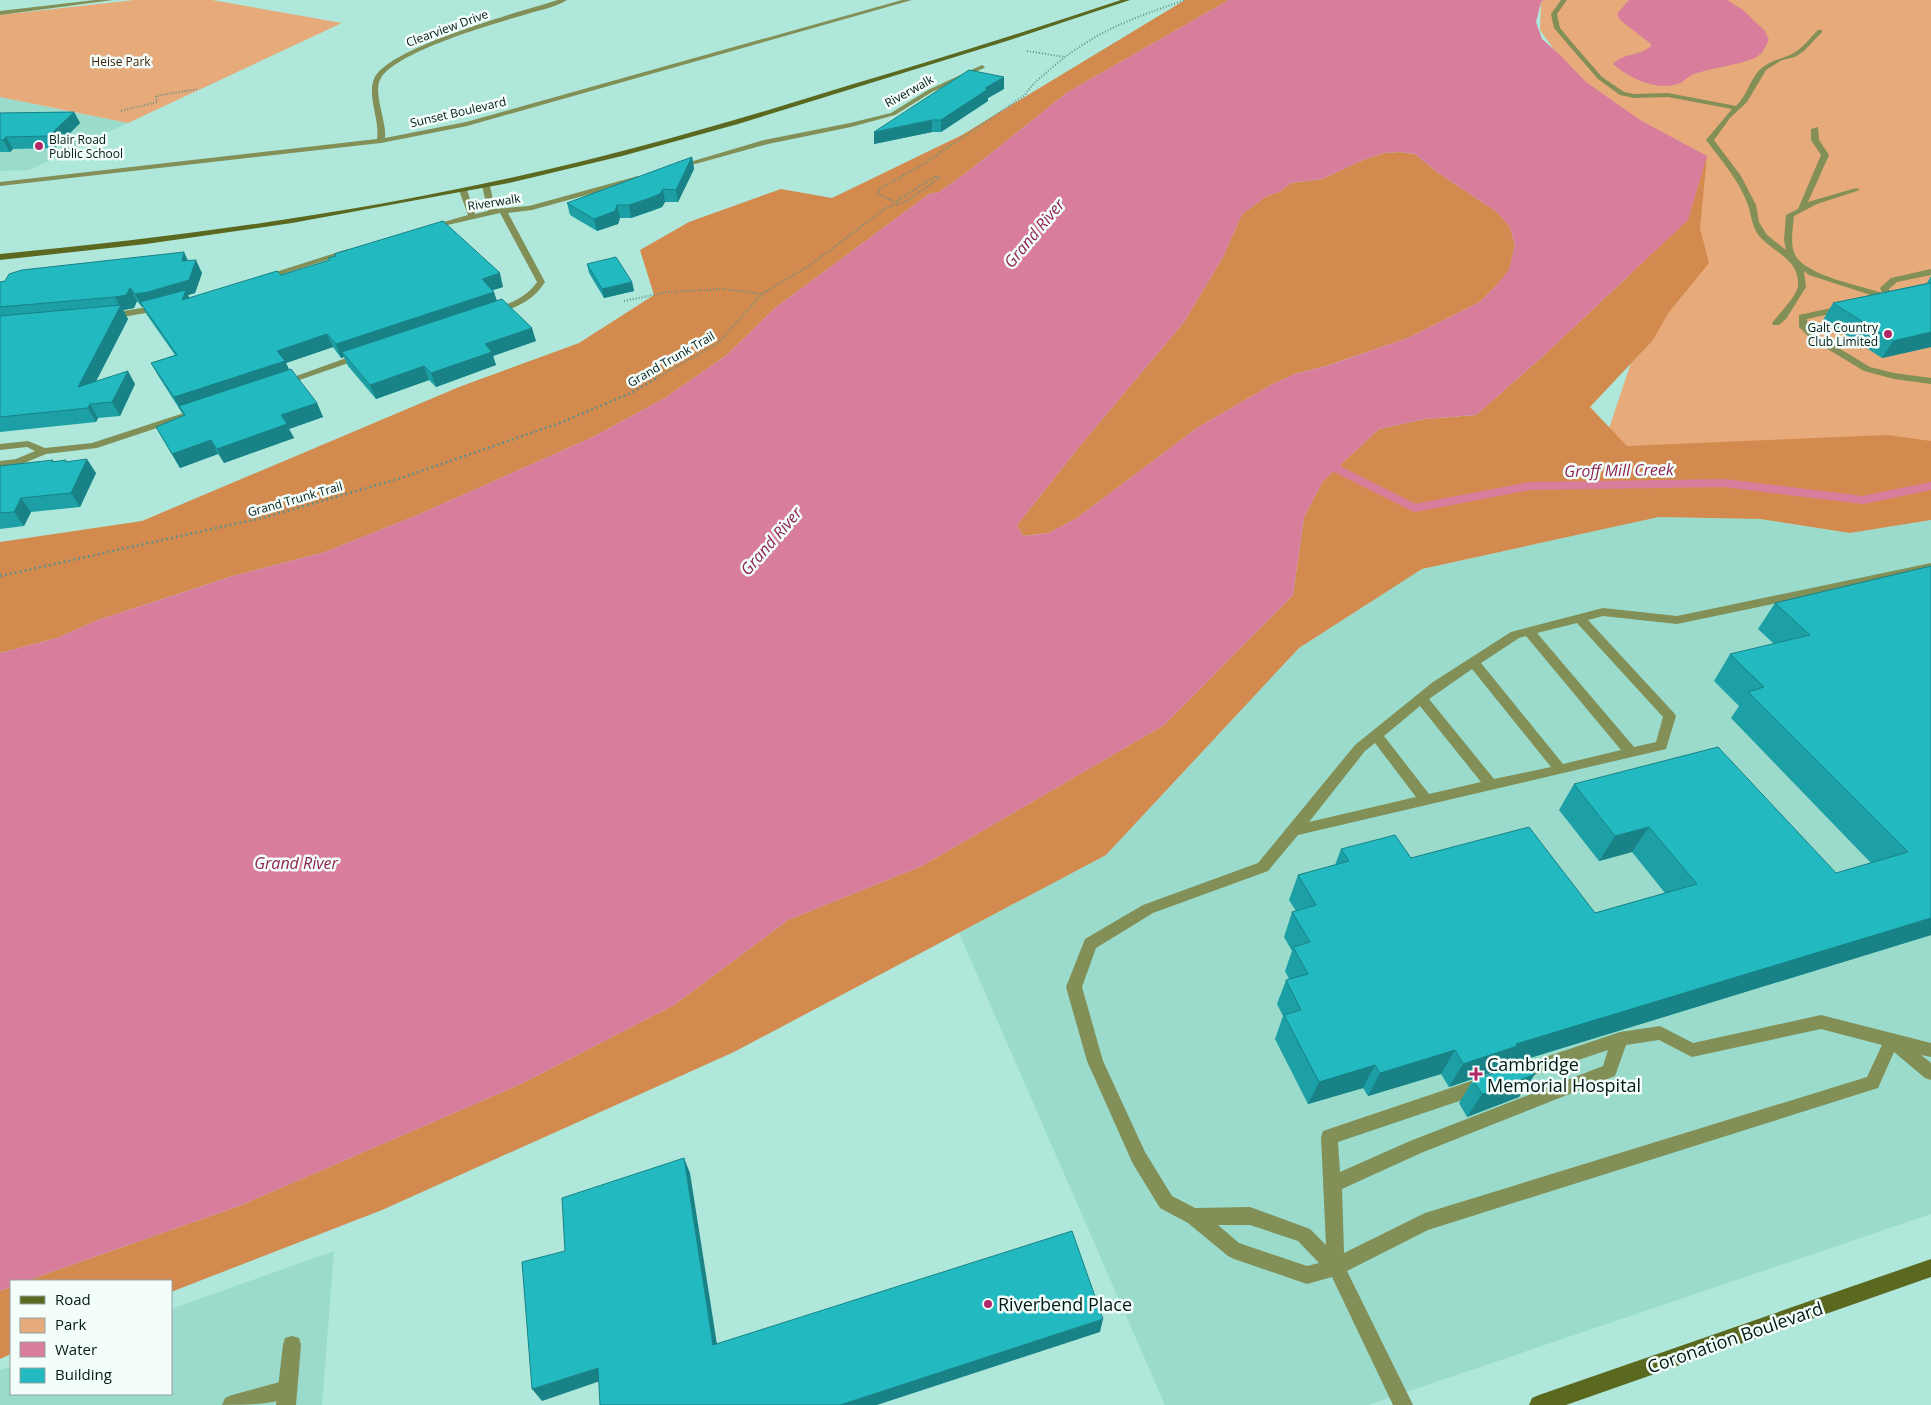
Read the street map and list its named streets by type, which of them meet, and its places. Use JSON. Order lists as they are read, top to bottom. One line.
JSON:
{"streets":{"main road":["Coronation Boulevard"],"street":["Clearview Drive","Riverwalk","Sunset Boulevard"],"path":["Grand Trunk Trail"]},"crossings":[["Clearview Drive","Sunset Boulevard"]],"water":["Grand River","Groff Mill Creek"],"parks":["Heise Park"],"places":{"other":["Blair Road Public School","Galt Country Club Limited","Riverbend Place"],"health":["Cambridge Memorial Hospital"]},"legend":["Road","Park","Water","Building"]}
